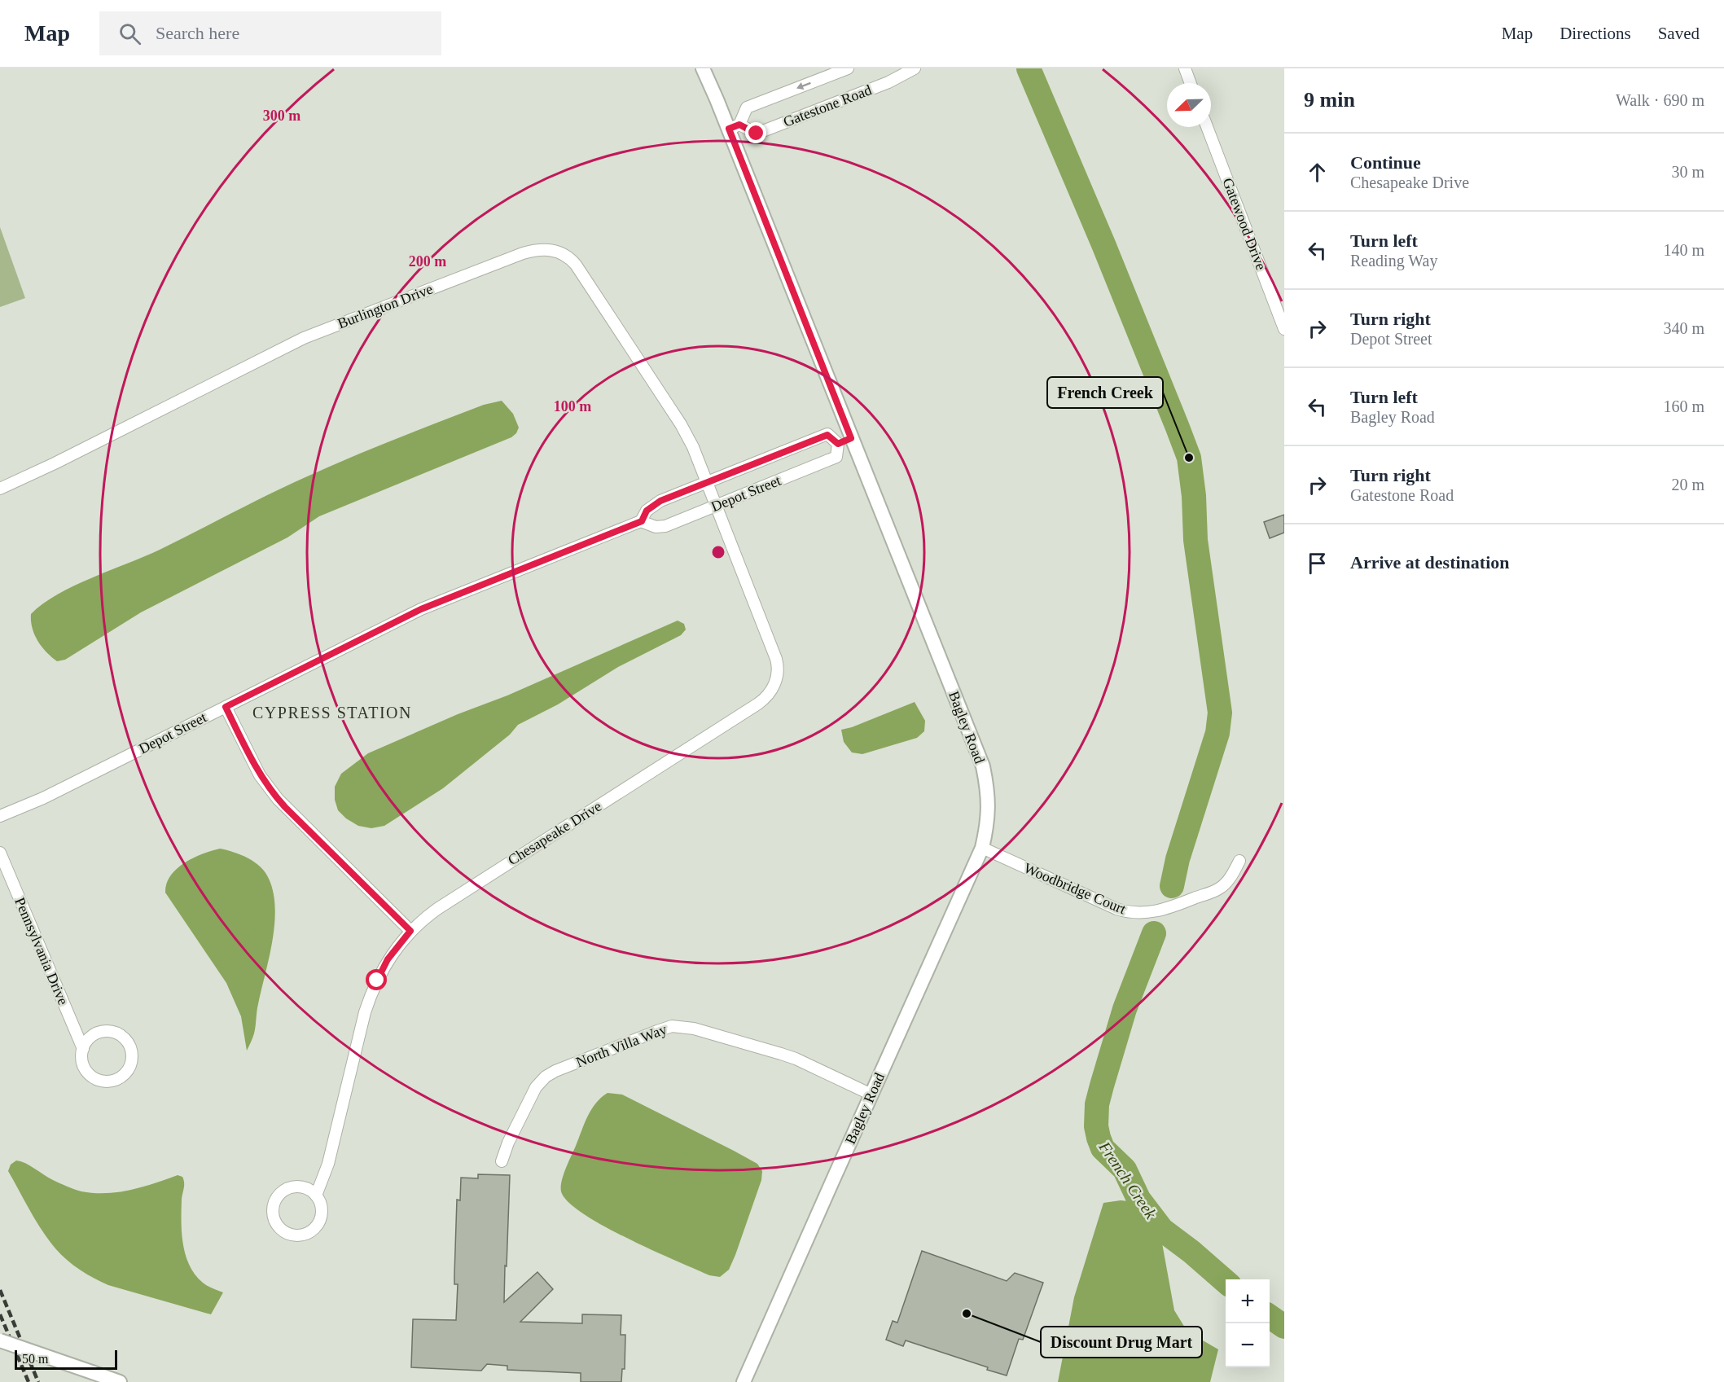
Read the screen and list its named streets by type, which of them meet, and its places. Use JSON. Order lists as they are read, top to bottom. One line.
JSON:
{"streets":{"street":["Gatestone Road","Gatewood Drive","Burlington Drive","Depot Street","Bagley Road","Chesapeake Drive","Woodbridge Court","Pennsylvania Drive","North Villa Way"]},"crossings":[["Gatestone Road","Bagley Road"],["Burlington Drive","Depot Street"],["Burlington Drive","Chesapeake Drive"],["Depot Street","Bagley Road"],["Depot Street","Chesapeake Drive"],["Bagley Road","Woodbridge Court"],["Bagley Road","North Villa Way"]],"districts":["CYPRESS STATION"],"water":["French Creek"],"places":["French Creek","Discount Drug Mart"],"scale_bar":"50 m","north":"bottom left","page":{"header":"Map","search":"Search here","nav":["Map","Directions","Saved"],"heading":["9 min","Walk · 690 m"],"list":[["Continue","Chesapeake Drive","30 m"],["Turn left","Reading Way","140 m"],["Turn right","Depot Street","340 m"],["Turn left","Bagley Road","160 m"],["Turn right","Gatestone Road","20 m"],"Arrive at destination"],"map_buttons":["+","−"],"scale":"50 m"},"rings":["300 m","200 m","100 m"]}
